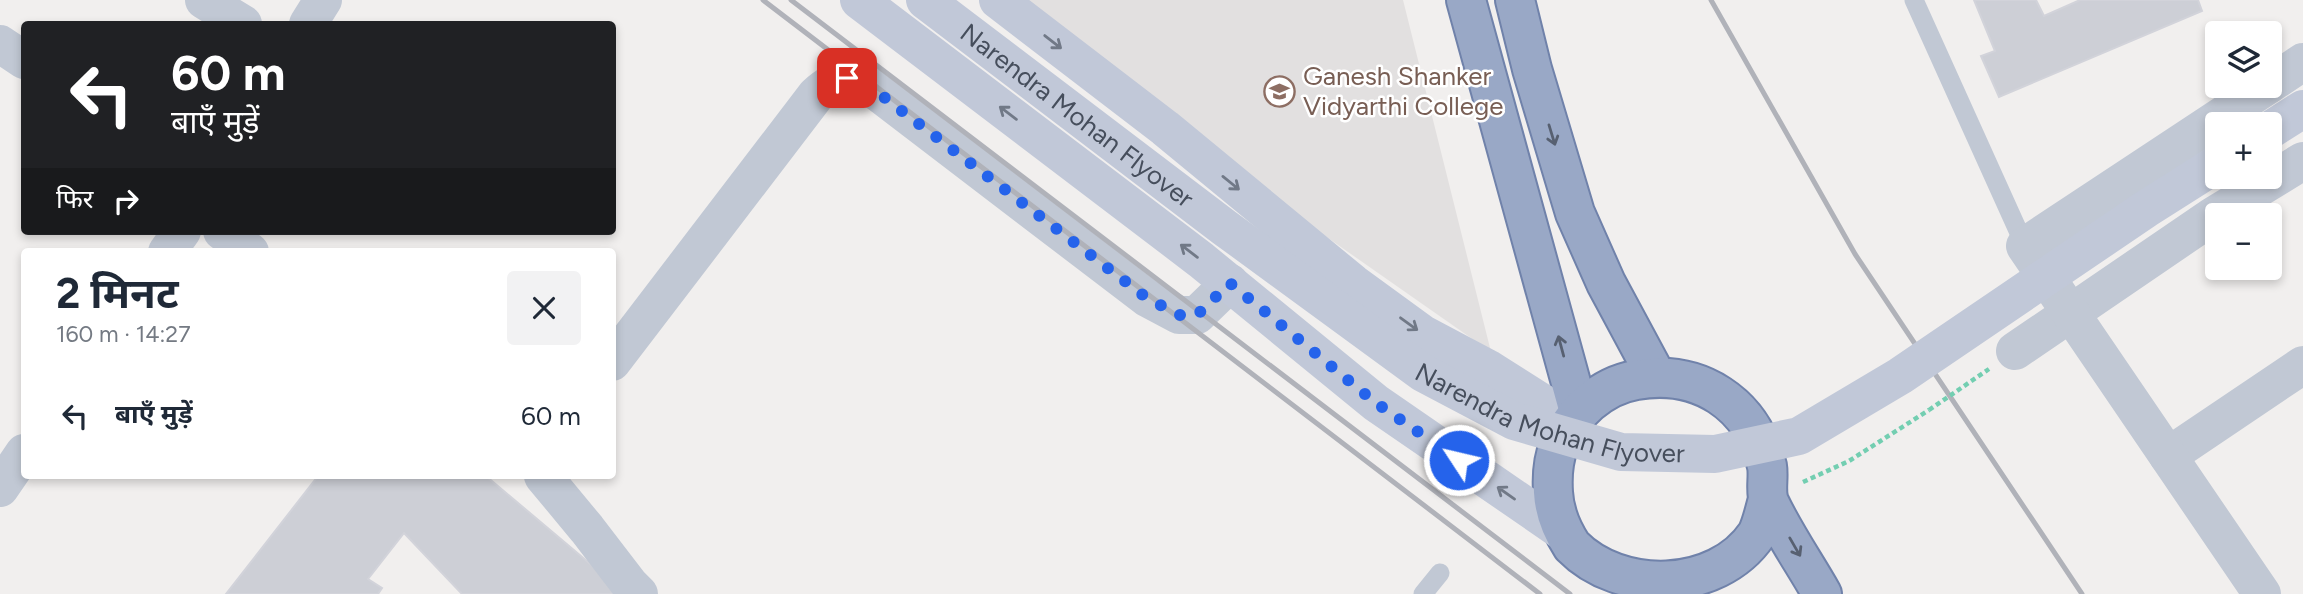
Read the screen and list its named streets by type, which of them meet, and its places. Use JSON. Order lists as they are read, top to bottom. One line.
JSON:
{"streets":{"main road":["Narendra Mohan Flyover"]},"places":{"school or university":["Ganesh Shanker Vidyarthi College"]},"page":{"map_buttons":["+","−"],"turn":["60 m","बाएँ मुड़ें"],"then":"फिर","heading":["2 मिनट","160 m · 14:27"],"list":[{"name":"बाएँ मुड़ें","value":"60 m"}]}}
